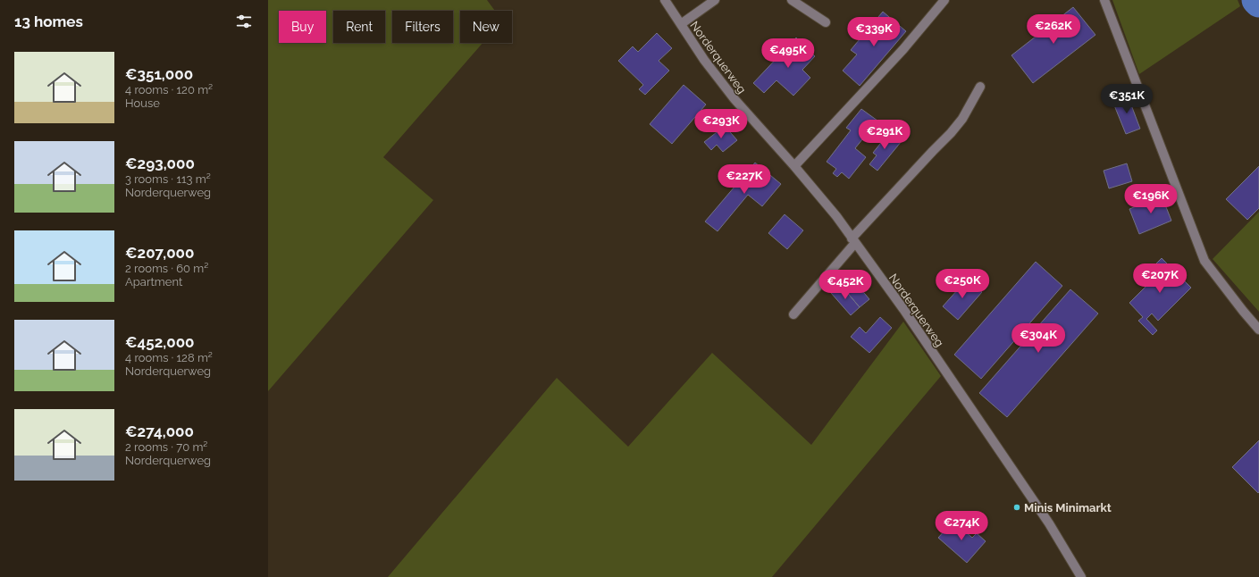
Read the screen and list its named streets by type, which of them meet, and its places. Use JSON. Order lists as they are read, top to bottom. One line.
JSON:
{"streets":{"street":["Norderquerweg"]},"places":["Minis Minimarkt"],"page":{"heading":"13 homes","chip":["Buy","Rent","Filters","New"],"price":["€262K","€339K","€495K","€351K","€293K","€291K","€227K","€196K","€207K","€250K","€452K","€304K","€274K"],"list":[{"name":"€351,000","note":"4 rooms · 120 m² · House"},{"name":"€293,000","note":"3 rooms · 113 m² · Norderquerweg"},{"name":"€207,000","note":"2 rooms · 60 m² · Apartment"},{"name":"€452,000","note":"4 rooms · 128 m² · Norderquerweg"},{"name":"€274,000","note":"2 rooms · 70 m² · Norderquerweg"}]}}
